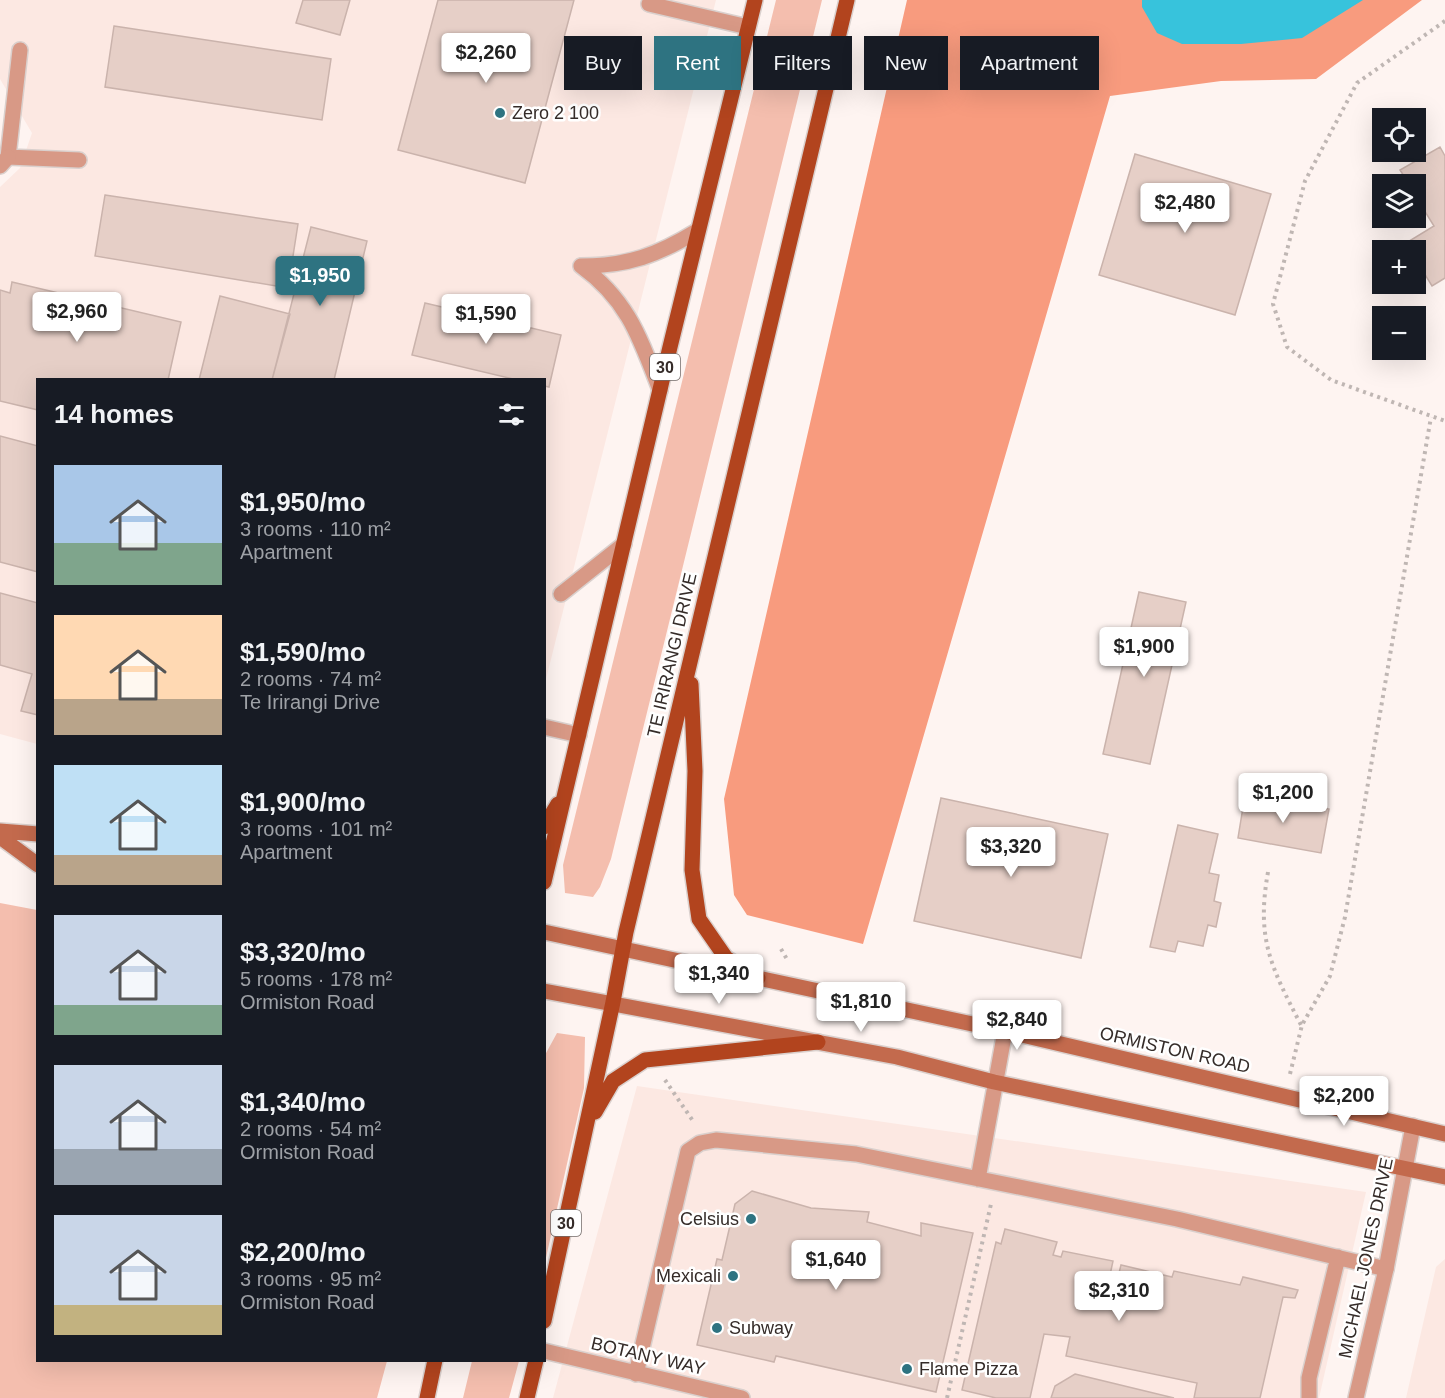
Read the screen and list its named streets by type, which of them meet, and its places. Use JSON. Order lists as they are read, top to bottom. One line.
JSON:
{"streets":{"main road":["30","TE IRIRANGI DRIVE","ORMISTON ROAD"],"street":["MICHAEL JONES DRIVE","BOTANY WAY"]},"crossings":[["30","TE IRIRANGI DRIVE"],["30","ORMISTON ROAD"],["TE IRIRANGI DRIVE","ORMISTON ROAD"],["ORMISTON ROAD","MICHAEL JONES DRIVE"]],"places":["Zero 2 100","Celsius","Mexicali","Subway","Flame Pizza"],"page":{"price":["$2,260","$2,480","$1,950","$2,960","$1,590","$1,900","$1,200","$3,320","$1,340","$1,810","$2,840","$2,200","$1,640","$2,310"],"chip":["Buy","Rent","Filters","New","Apartment"],"map_buttons":["+","−"],"heading":"14 homes","list":[{"name":"$1,950/mo","note":"3 rooms · 110 m² · Apartment"},{"name":"$1,590/mo","note":"2 rooms · 74 m² · Te Irirangi Drive"},{"name":"$1,900/mo","note":"3 rooms · 101 m² · Apartment"},{"name":"$3,320/mo","note":"5 rooms · 178 m² · Ormiston Road"},{"name":"$1,340/mo","note":"2 rooms · 54 m² · Ormiston Road"},{"name":"$2,200/mo","note":"3 rooms · 95 m² · Ormiston Road"}]}}
